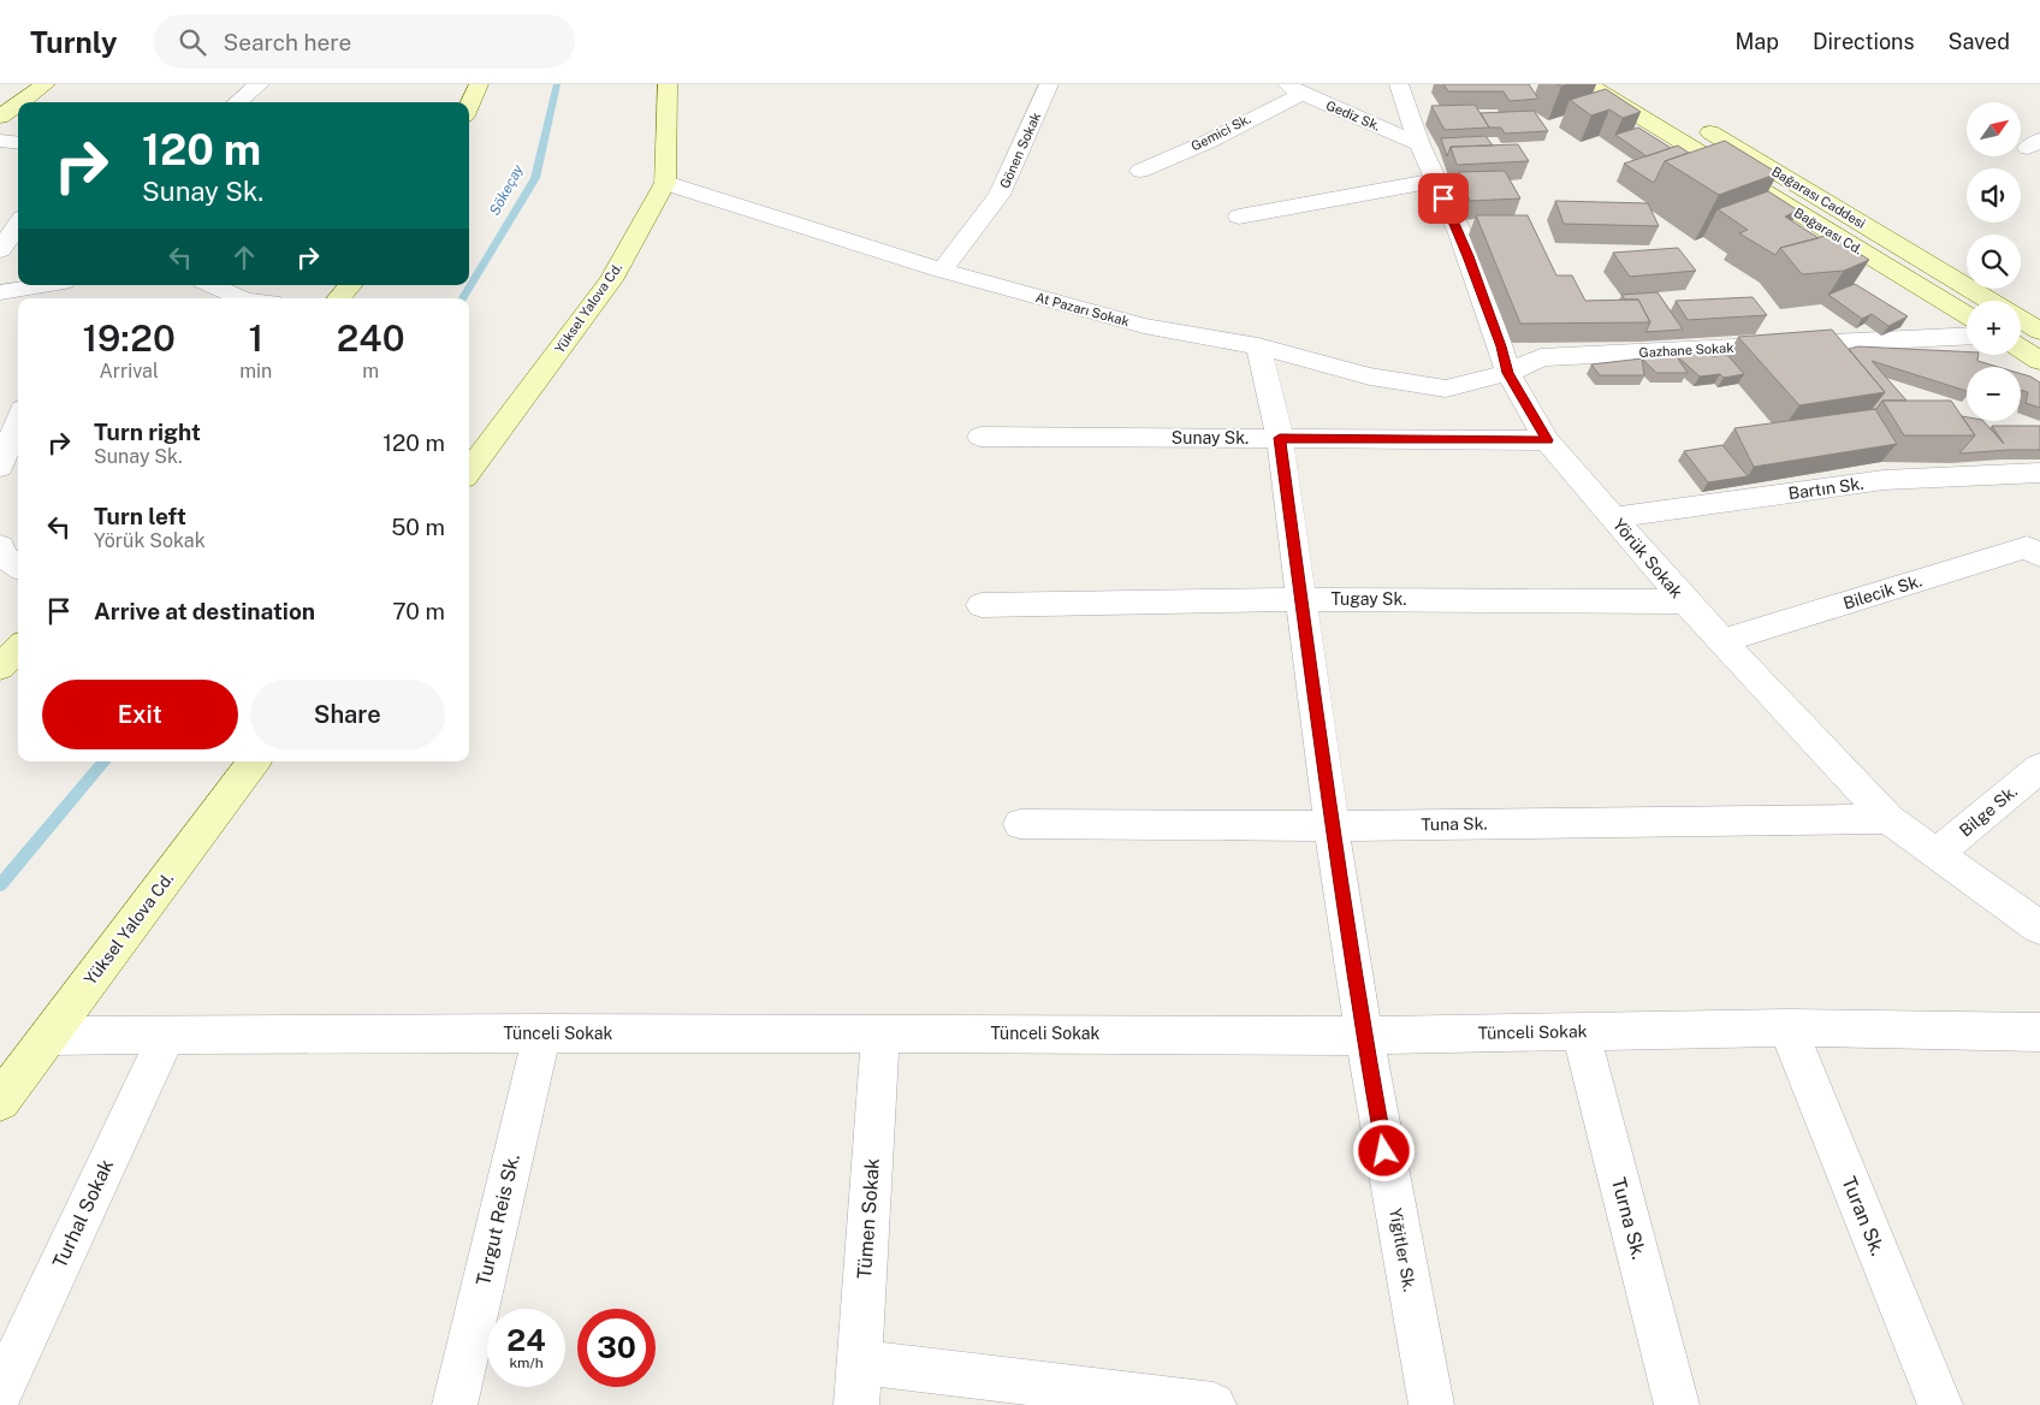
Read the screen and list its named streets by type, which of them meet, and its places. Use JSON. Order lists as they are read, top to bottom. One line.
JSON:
{"streets":{"main road":["Bağarası Caddesi","Bağarası Cd.","Yüksel Yalova Cd."],"street":["Gediz Sk.","Gemici Sk.","Gönen Sokak","At Pazarı Sokak","Gazhane Sokak","Sunay Sk.","Bartın Sk.","Yörük Sokak","Bilecik Sk.","Tugay Sk.","Bilge Sk.","Tuna Sk.","Tünceli Sokak","Turhal Sokak","Turan Sk.","Tümen Sokak","Turna Sk.","Turgut Reis Sk.","Yiğitler Sk."]},"crossings":[["Gediz Sk.","Gemici Sk."],["Gediz Sk.","Yörük Sokak"],["Gönen Sokak","At Pazarı Sokak"],["Yüksel Yalova Cd.","At Pazarı Sokak"],["Yüksel Yalova Cd.","Tünceli Sokak"],["At Pazarı Sokak","Gazhane Sokak"],["At Pazarı Sokak","Yörük Sokak"],["At Pazarı Sokak","Yiğitler Sk."],["Gazhane Sokak","Yörük Sokak"],["Sunay Sk.","Yörük Sokak"],["Sunay Sk.","Yiğitler Sk."],["Bartın Sk.","Yörük Sokak"],["Yörük Sokak","Bilecik Sk."],["Yörük Sokak","Tugay Sk."],["Yörük Sokak","Bilge Sk."],["Yörük Sokak","Tuna Sk."],["Tugay Sk.","Yiğitler Sk."],["Tuna Sk.","Yiğitler Sk."],["Tünceli Sokak","Turhal Sokak"],["Tünceli Sokak","Turan Sk."],["Tünceli Sokak","Tümen Sokak"],["Tünceli Sokak","Turna Sk."],["Tünceli Sokak","Turgut Reis Sk."],["Tünceli Sokak","Yiğitler Sk."]],"water":["Sökeçay"],"north":"top right","page":{"header":"Turnly","search":"Search here","nav":["Map","Directions","Saved"],"map_buttons":["+","−"],"turn":["120 m","Sunay Sk."],"eta":["19:20","Arrival","1","min","240","m"],"list":[{"name":"Turn right","note":"Sunay Sk.","value":"120 m"},{"name":"Turn left","note":"Yörük Sokak","value":"50 m"},{"name":"Arrive at destination","value":"70 m"}],"buttons":["Exit","Share"],"speed":"24 km/h","limit":"30"}}
